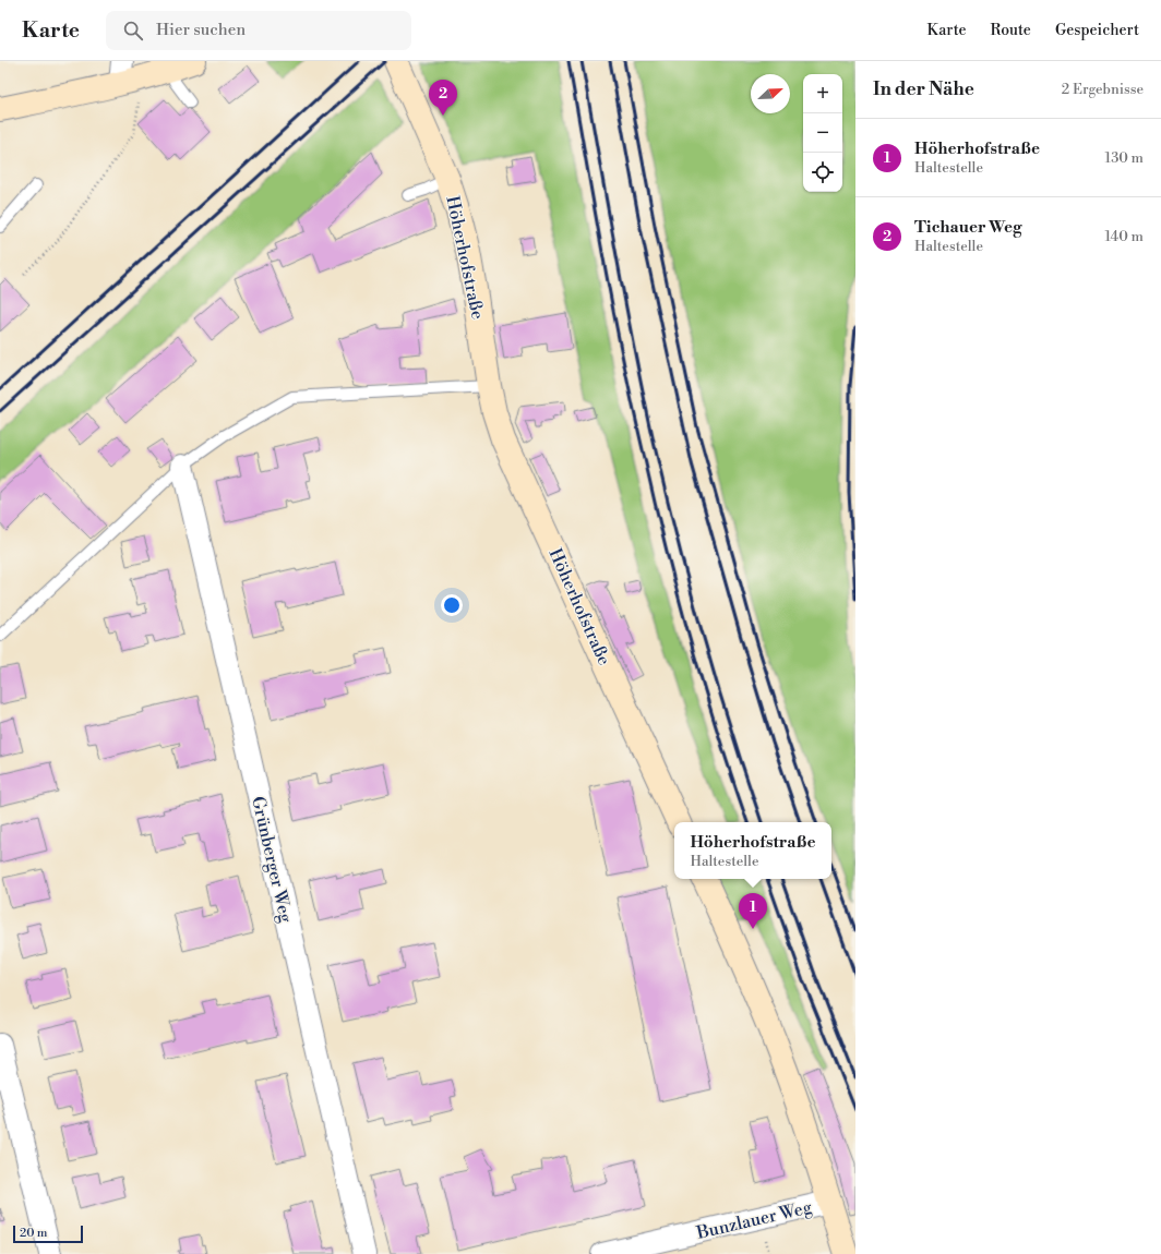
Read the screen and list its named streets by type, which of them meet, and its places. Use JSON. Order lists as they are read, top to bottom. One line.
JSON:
{"streets":{"street":["Höherhofstraße","Grünberger Weg","Bunzlauer Weg"]},"scale_bar":"20 m","north":"top right","page":{"header":"Karte","search":"Hier suchen","nav":["Karte","Route","Gespeichert"],"heading":["In der Nähe","2 Ergebnisse"],"map_buttons":["+","−"],"pins":["2","1"],"list":[{"mark":"1","name":"Höherhofstraße","note":"Haltestelle","value":"130 m"},{"mark":"2","name":"Tichauer Weg","note":"Haltestelle","value":"140 m"}],"popup":["Höherhofstraße","Haltestelle"],"scale":"20 m"}}
